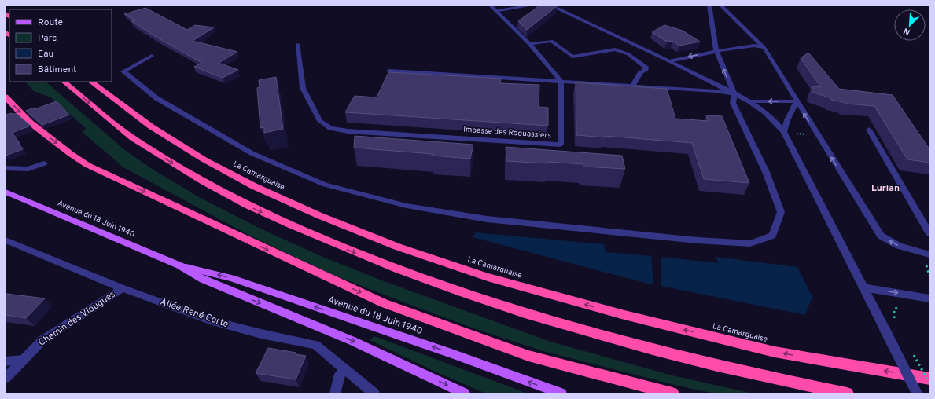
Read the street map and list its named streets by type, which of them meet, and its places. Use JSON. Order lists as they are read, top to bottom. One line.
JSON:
{"streets":{"highway":["La Camarguaise"],"main road":["Avenue du 18 Juin 1940"],"street":["Impasse des Roquassiers","Allée René Corte","Chemin des Viougues"]},"crossings":[["Allée René Corte","Chemin des Viougues"]],"districts":["Lurian"],"legend":["Route","Parc","Eau","Bâtiment"],"north":"bottom left"}
